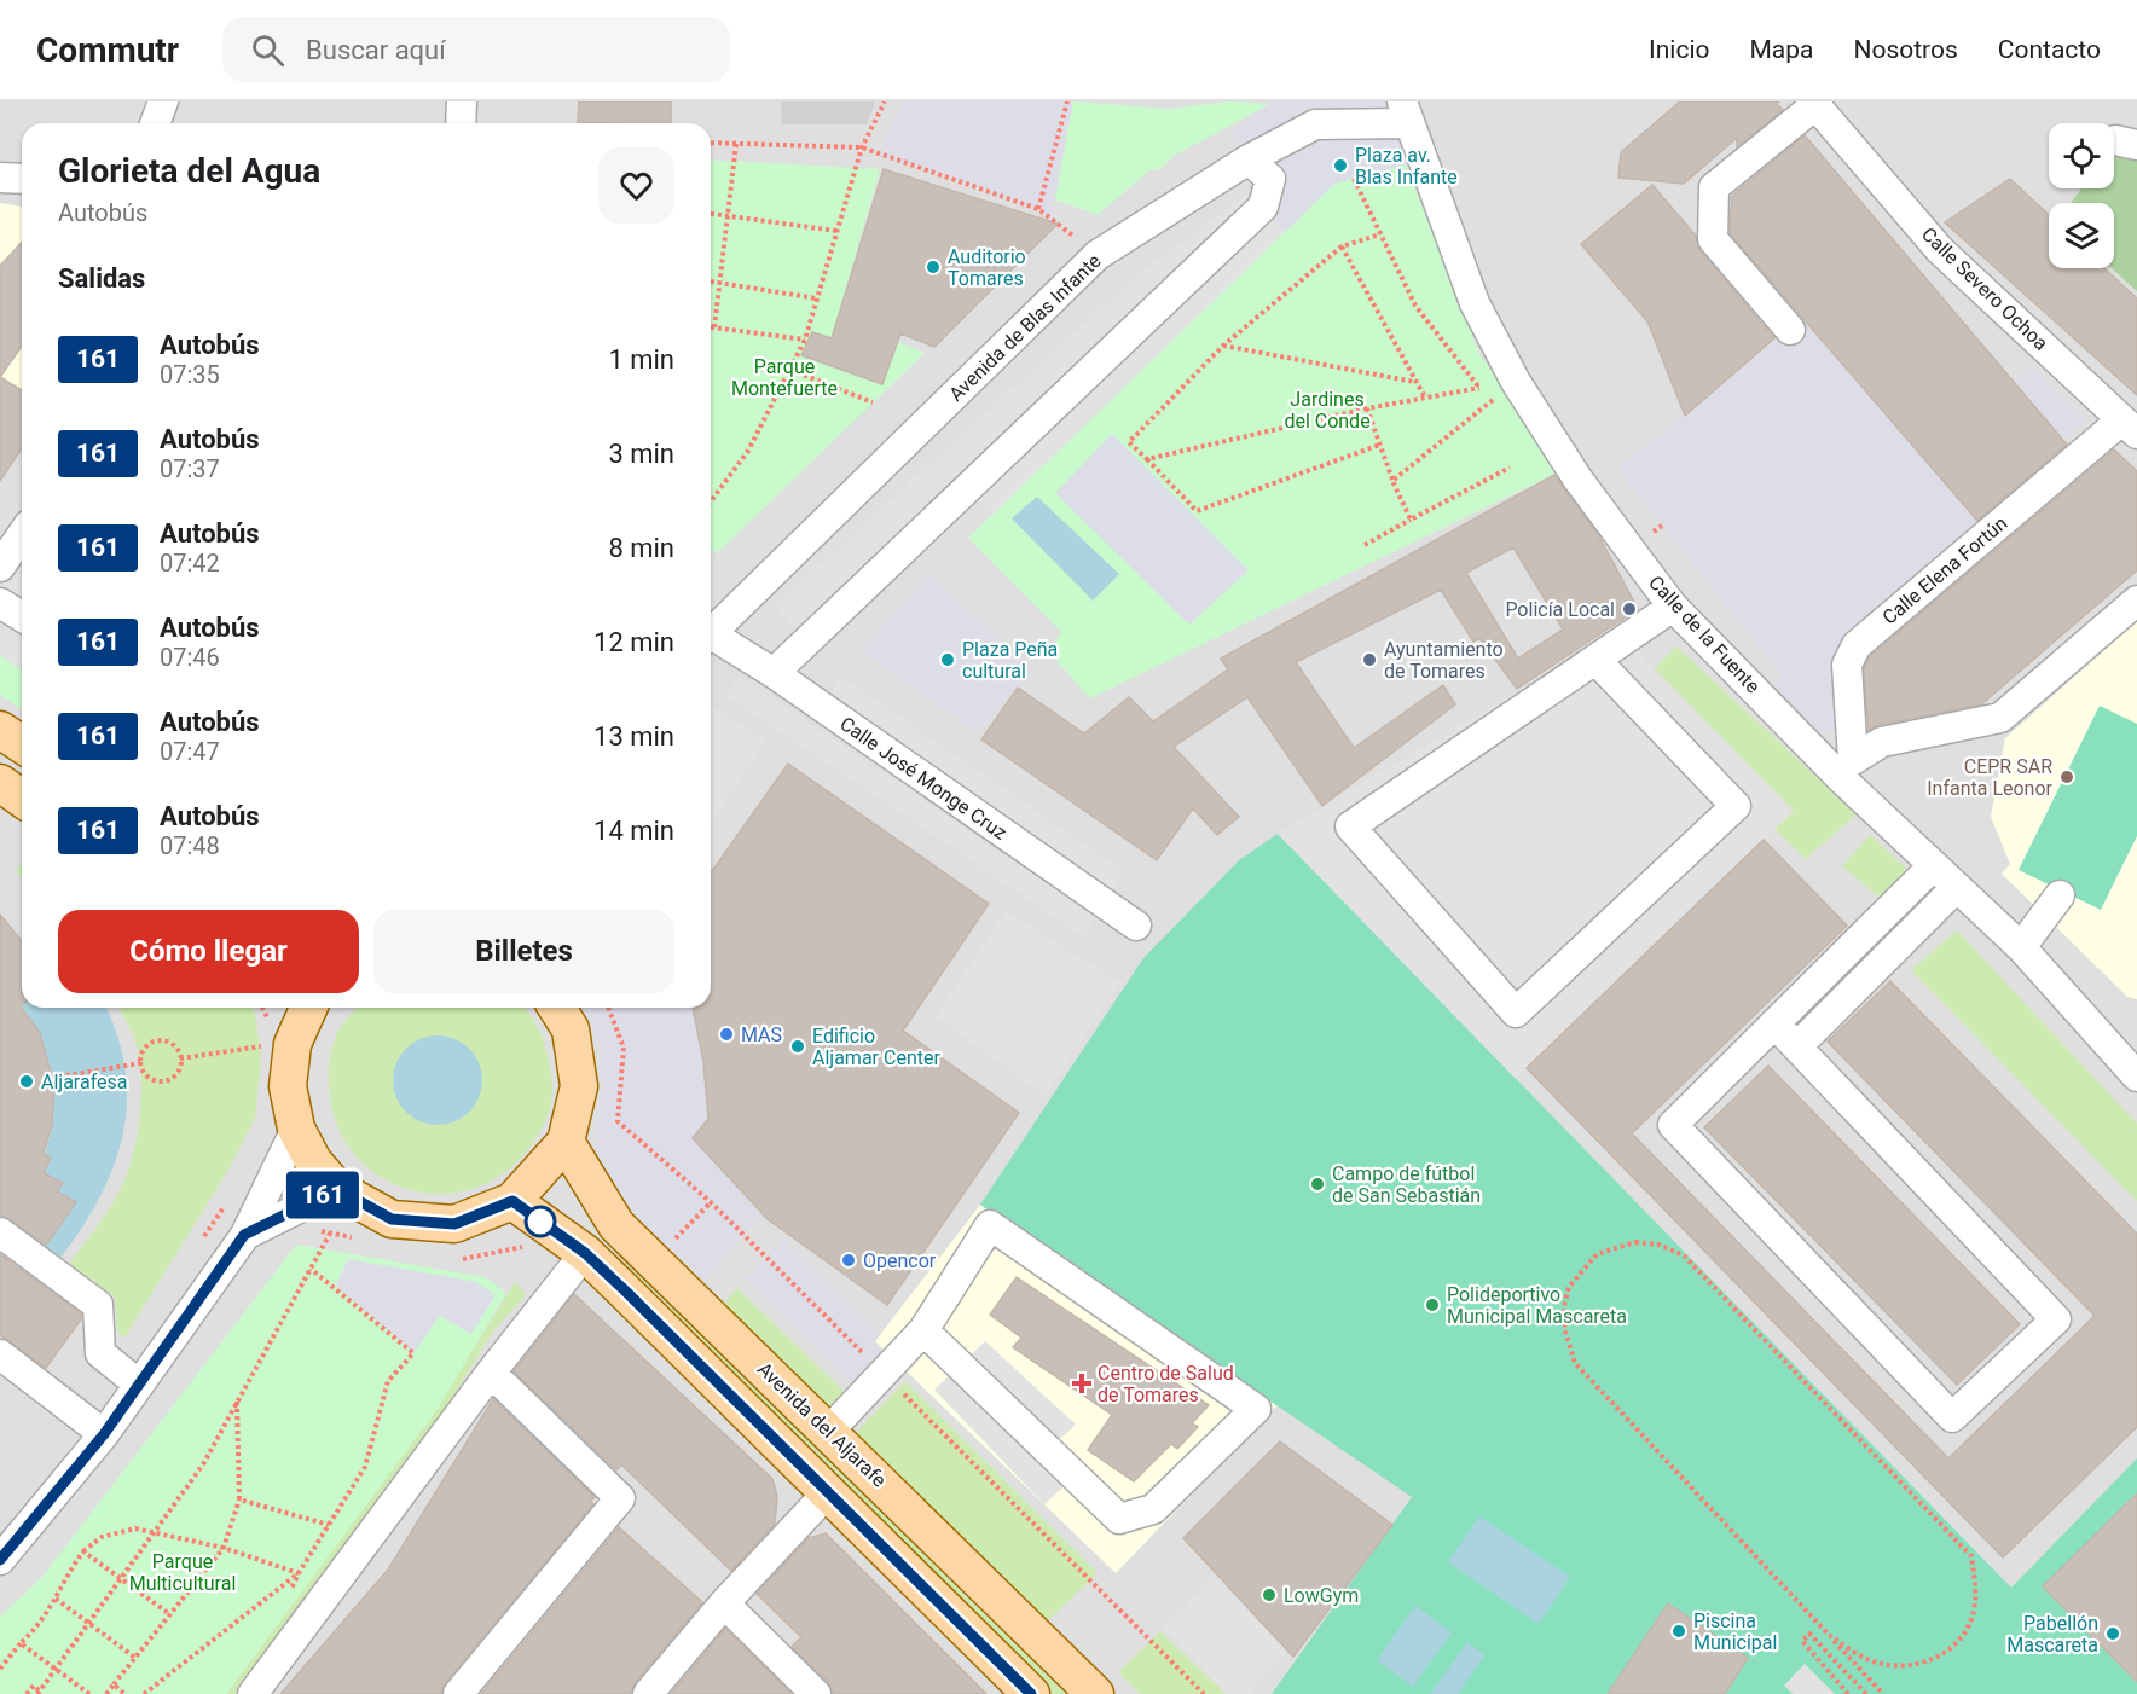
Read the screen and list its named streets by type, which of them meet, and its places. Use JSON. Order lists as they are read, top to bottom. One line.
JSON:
{"streets":{"main road":["Avenida del Aljarafe"],"street":["Calle Severo Ochoa","Avenida de Blas Infante","Calle Elena Fortún","Calle de la Fuente","Calle José Monge Cruz"]},"crossings":[["Calle Severo Ochoa","Calle Elena Fortún"],["Avenida de Blas Infante","Calle de la Fuente"],["Calle Elena Fortún","Calle de la Fuente"]],"parks":["Parque Montefuerte","Jardines del Conde","Parque Multicultural"],"places":{"other":["Plaza av. Blas Infante","Auditorio Tomares","Policía Local","Plaza Peña cultural","Ayuntamiento de Tomares","CEPR SAR Infanta Leonor","MAS","Edificio Aljamar Center","Aljarafesa","Campo de fútbol de San Sebastián","Opencor","Polideportivo Municipal Mascareta","LowGym","Piscina Municipal","Pabellón Mascareta"],"health":["Centro de Salud de Tomares"]},"lines":["bus line 161"],"page":{"header":"Commutr","search":"Buscar aquí","nav":["Inicio","Mapa","Nosotros","Contacto"],"on_map":"161","heading":[["Glorieta del Agua","Autobús"],"Salidas"],"list":[{"mark":"161","name":"Autobús","note":"07:35","value":"1 min"},{"mark":"161","name":"Autobús","note":"07:37","value":"3 min"},{"mark":"161","name":"Autobús","note":"07:42","value":"8 min"},{"mark":"161","name":"Autobús","note":"07:46","value":"12 min"},{"mark":"161","name":"Autobús","note":"07:47","value":"13 min"},{"mark":"161","name":"Autobús","note":"07:48","value":"14 min"}],"buttons":["Cómo llegar","Billetes"]}}
